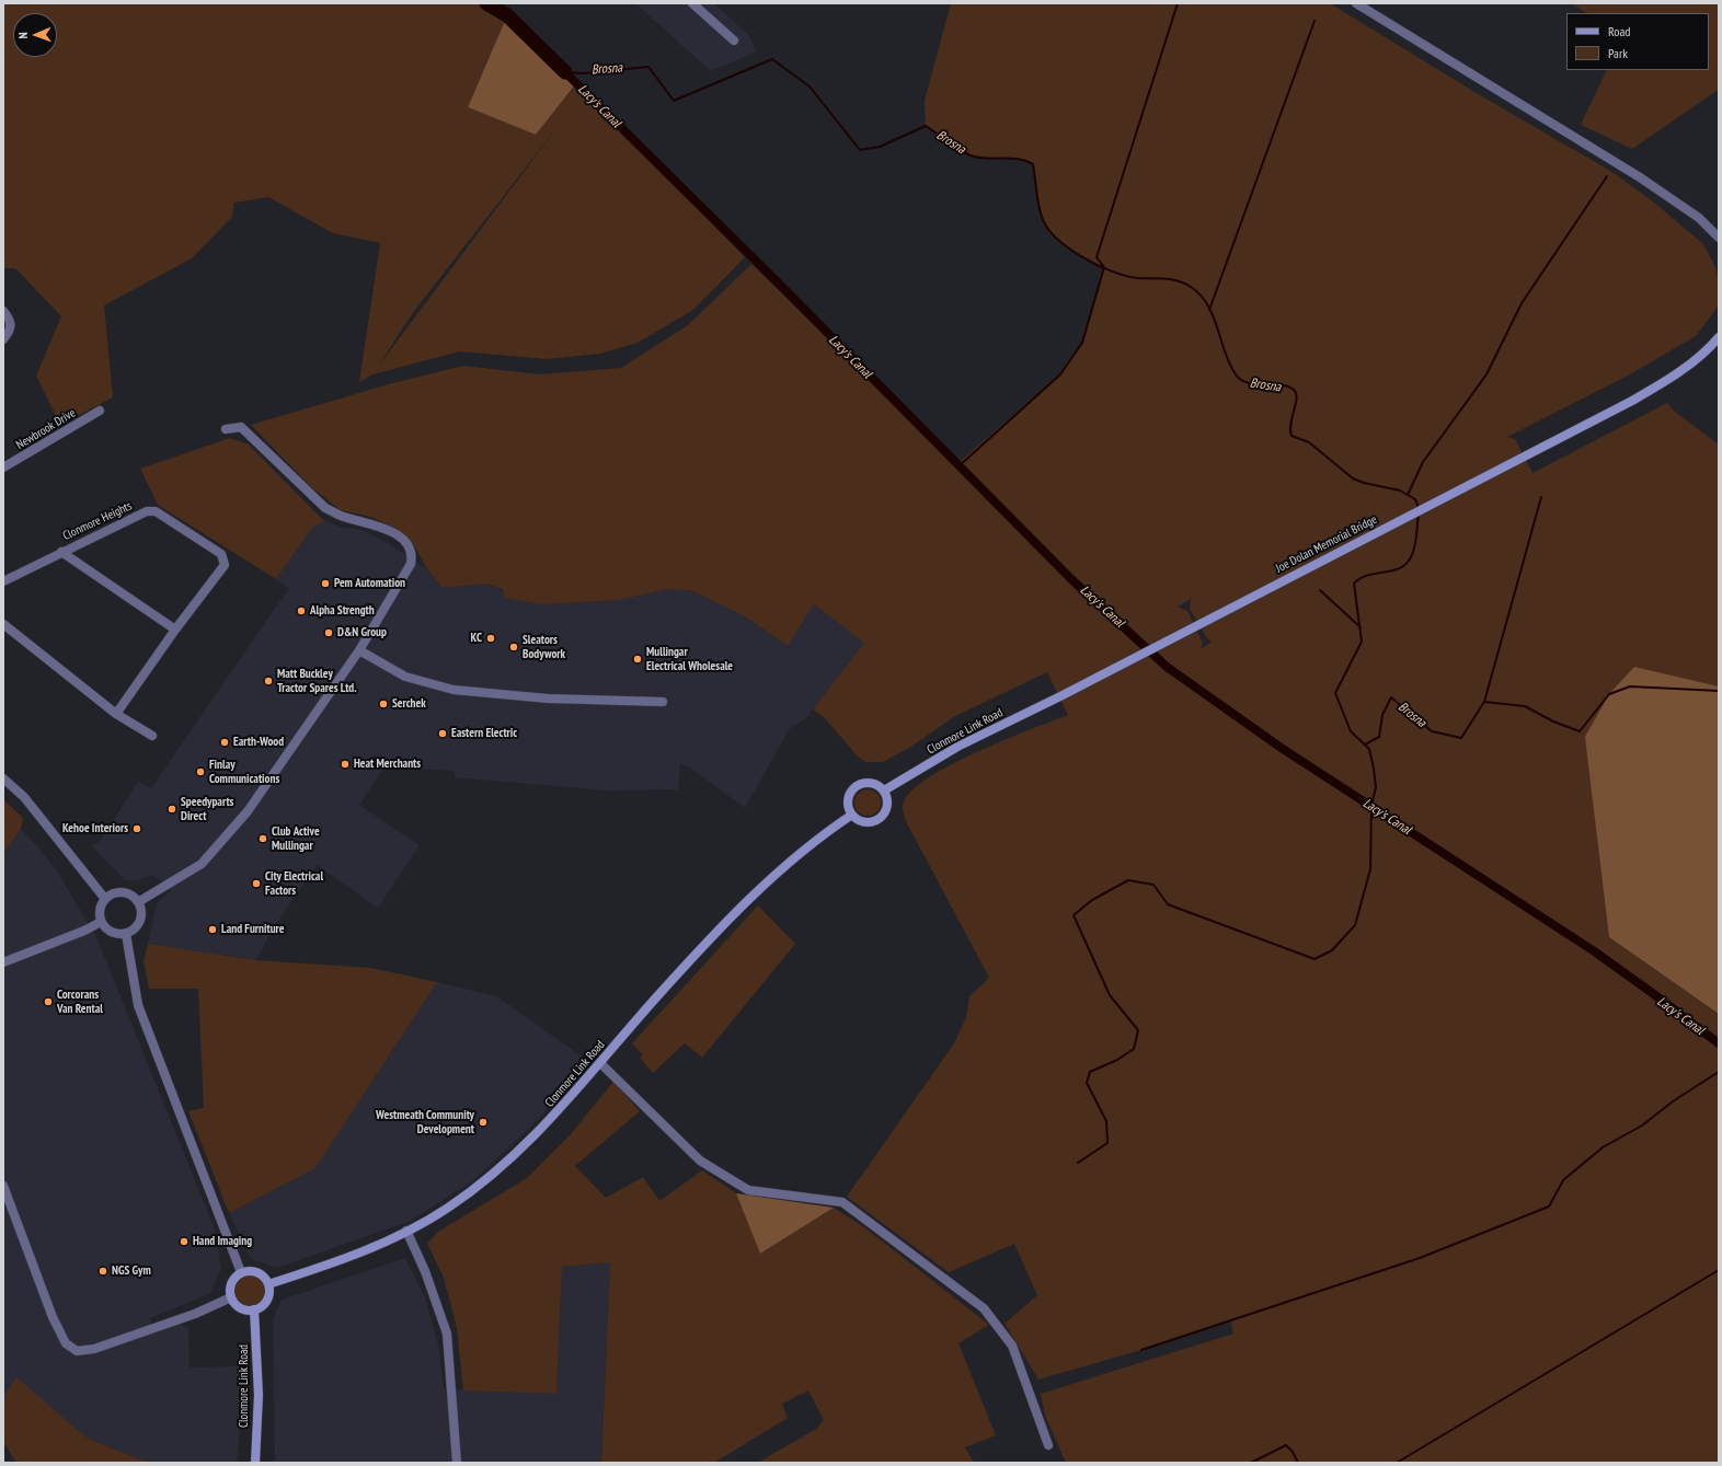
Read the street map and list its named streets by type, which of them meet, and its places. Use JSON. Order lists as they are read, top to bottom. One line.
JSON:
{"streets":{"main road":["Joe Dolan Memorial Bridge","Clonmore Link Road"],"street":["Newbrook Drive","Clonmore Heights"]},"crossings":[["Joe Dolan Memorial Bridge","Clonmore Link Road"]],"water":["Brosna","Lacy's Canal"],"places":["Pem Automation","Alpha Strength","D&N Group","KC","Sleators Bodywork","Mullingar Electrical Wholesale","Matt Buckley Tractor Spares Ltd.","Serchek","Eastern Electric","Earth-Wood","Heat Merchants","Finlay Communications","Speedyparts Direct","Kehoe Interiors","Club Active Mullingar","City Electrical Factors","Land Furniture","Corcorans Van Rental","Westmeath Community Development","Hand Imaging","NGS Gym"],"legend":["Road","Park"],"north":"left"}
